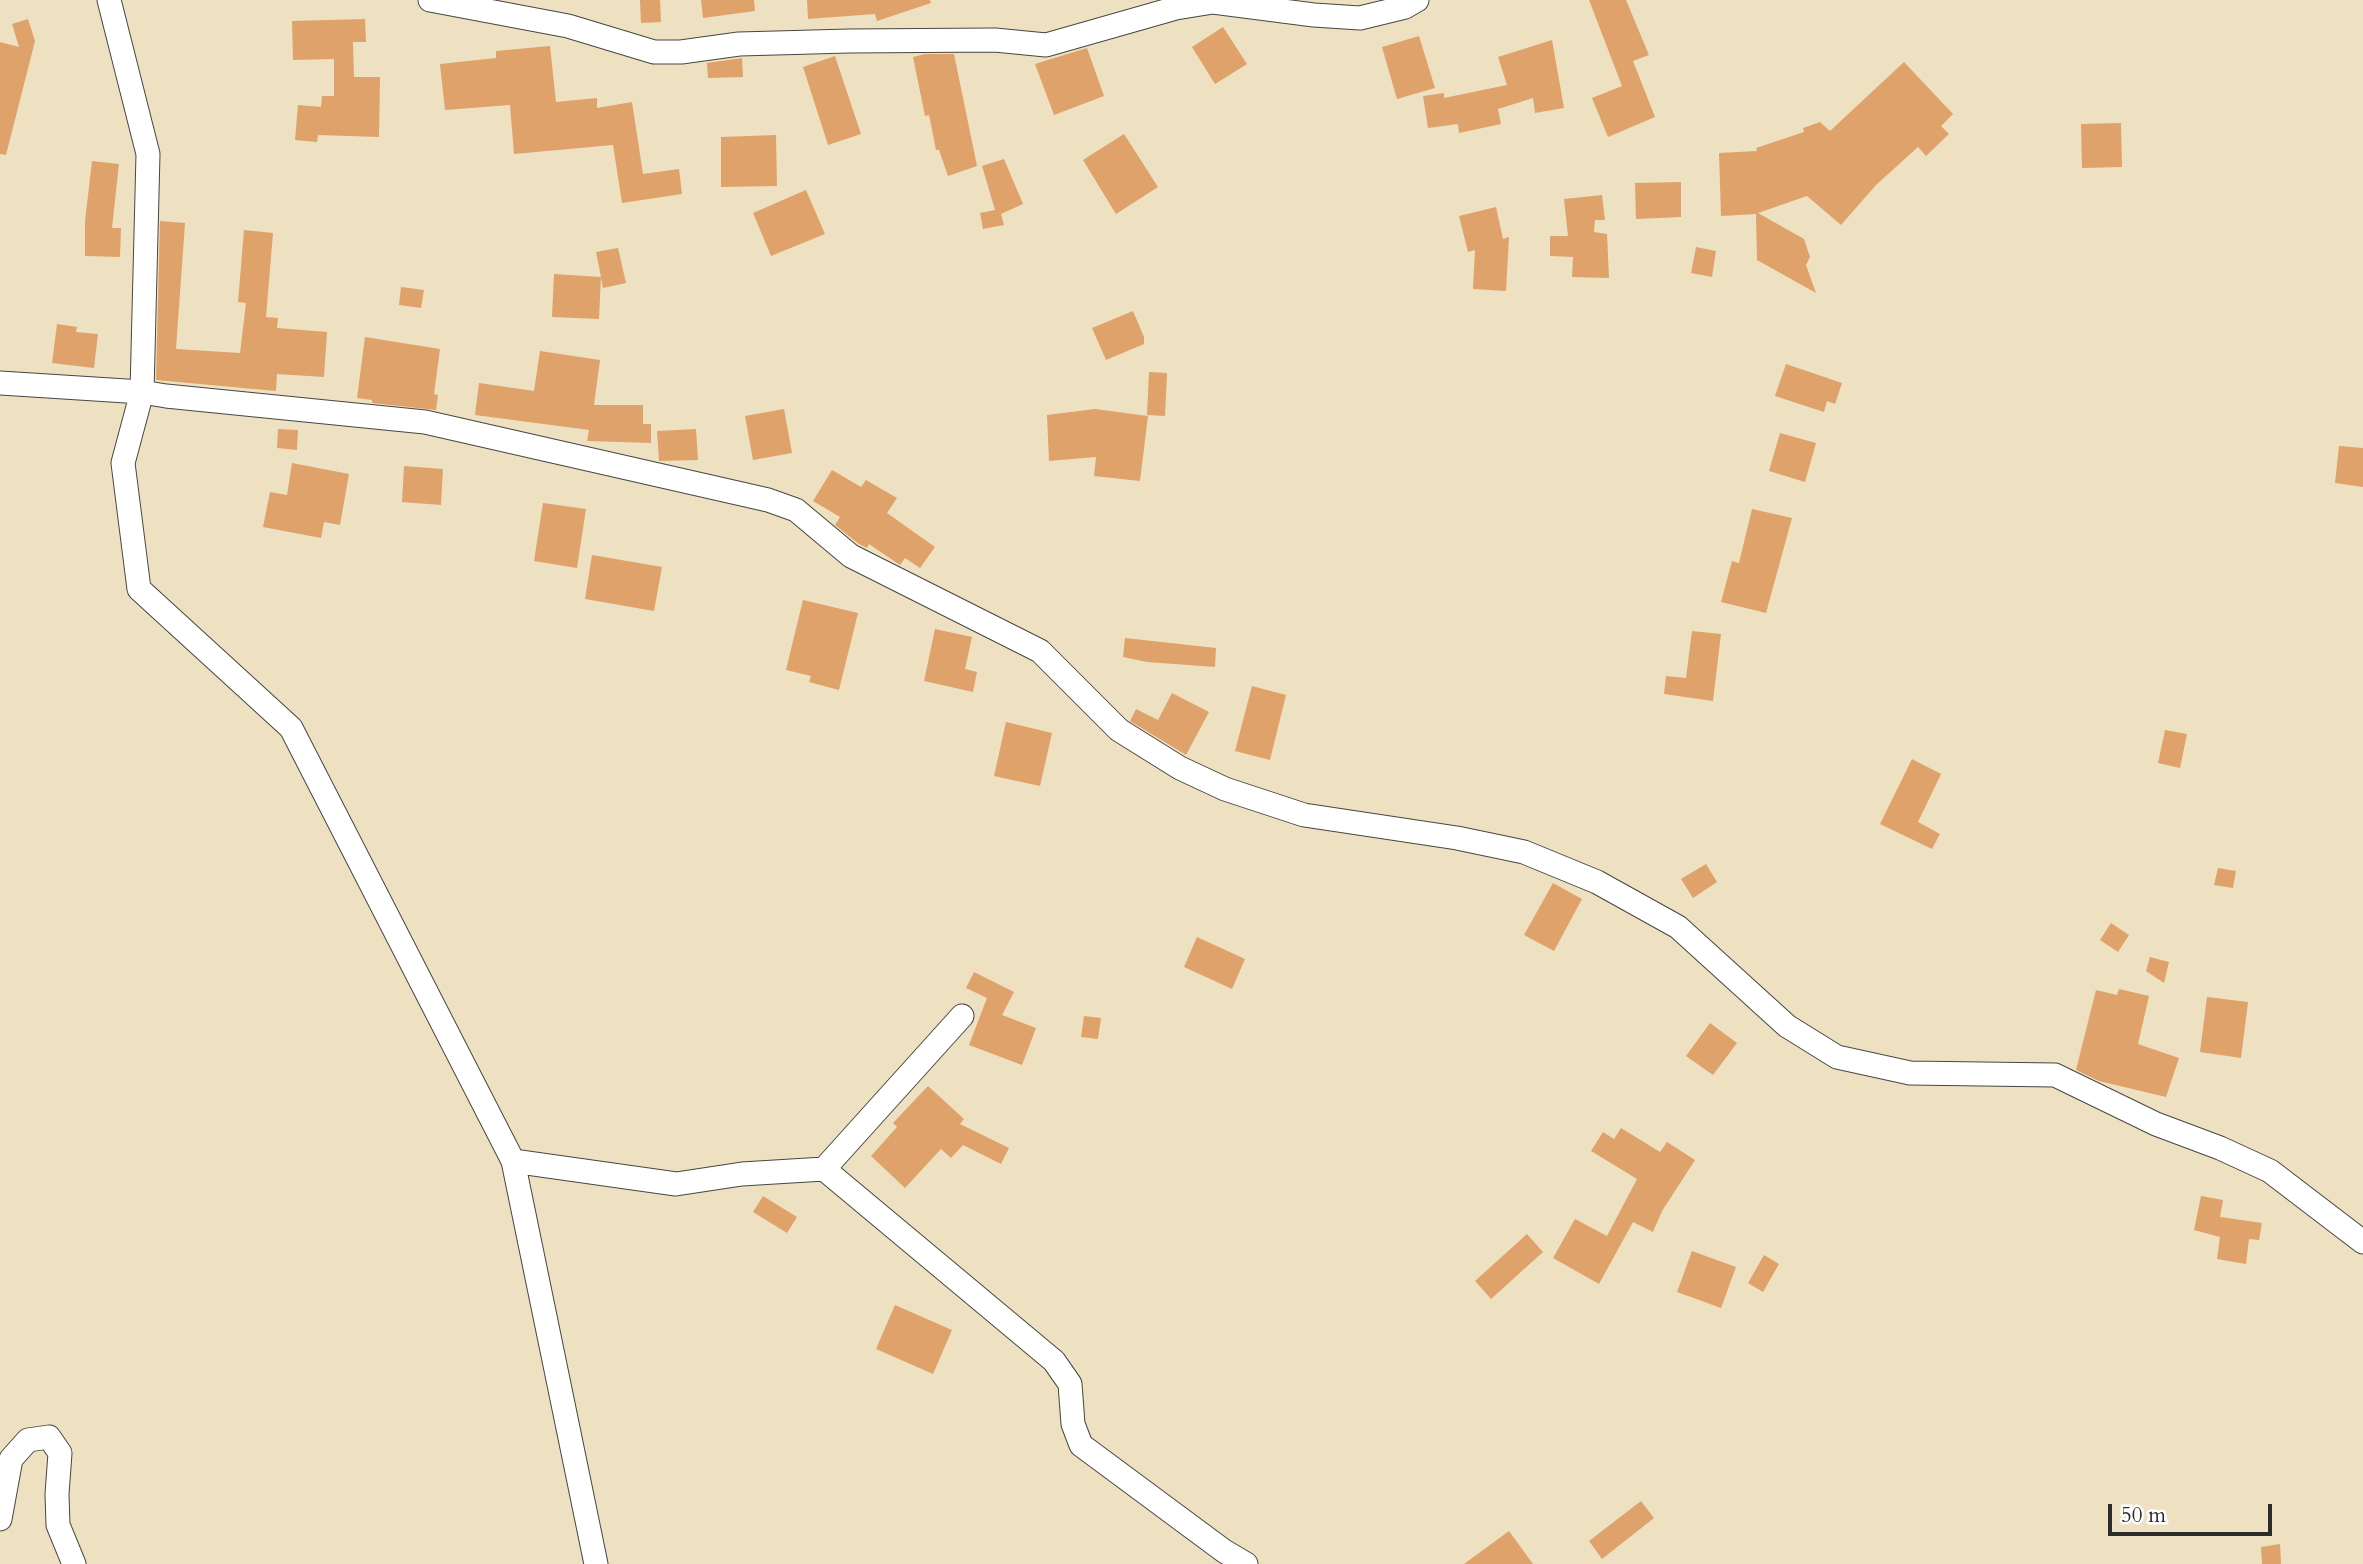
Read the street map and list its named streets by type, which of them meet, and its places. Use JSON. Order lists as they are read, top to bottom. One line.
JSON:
{"scale_bar":"50 m"}
